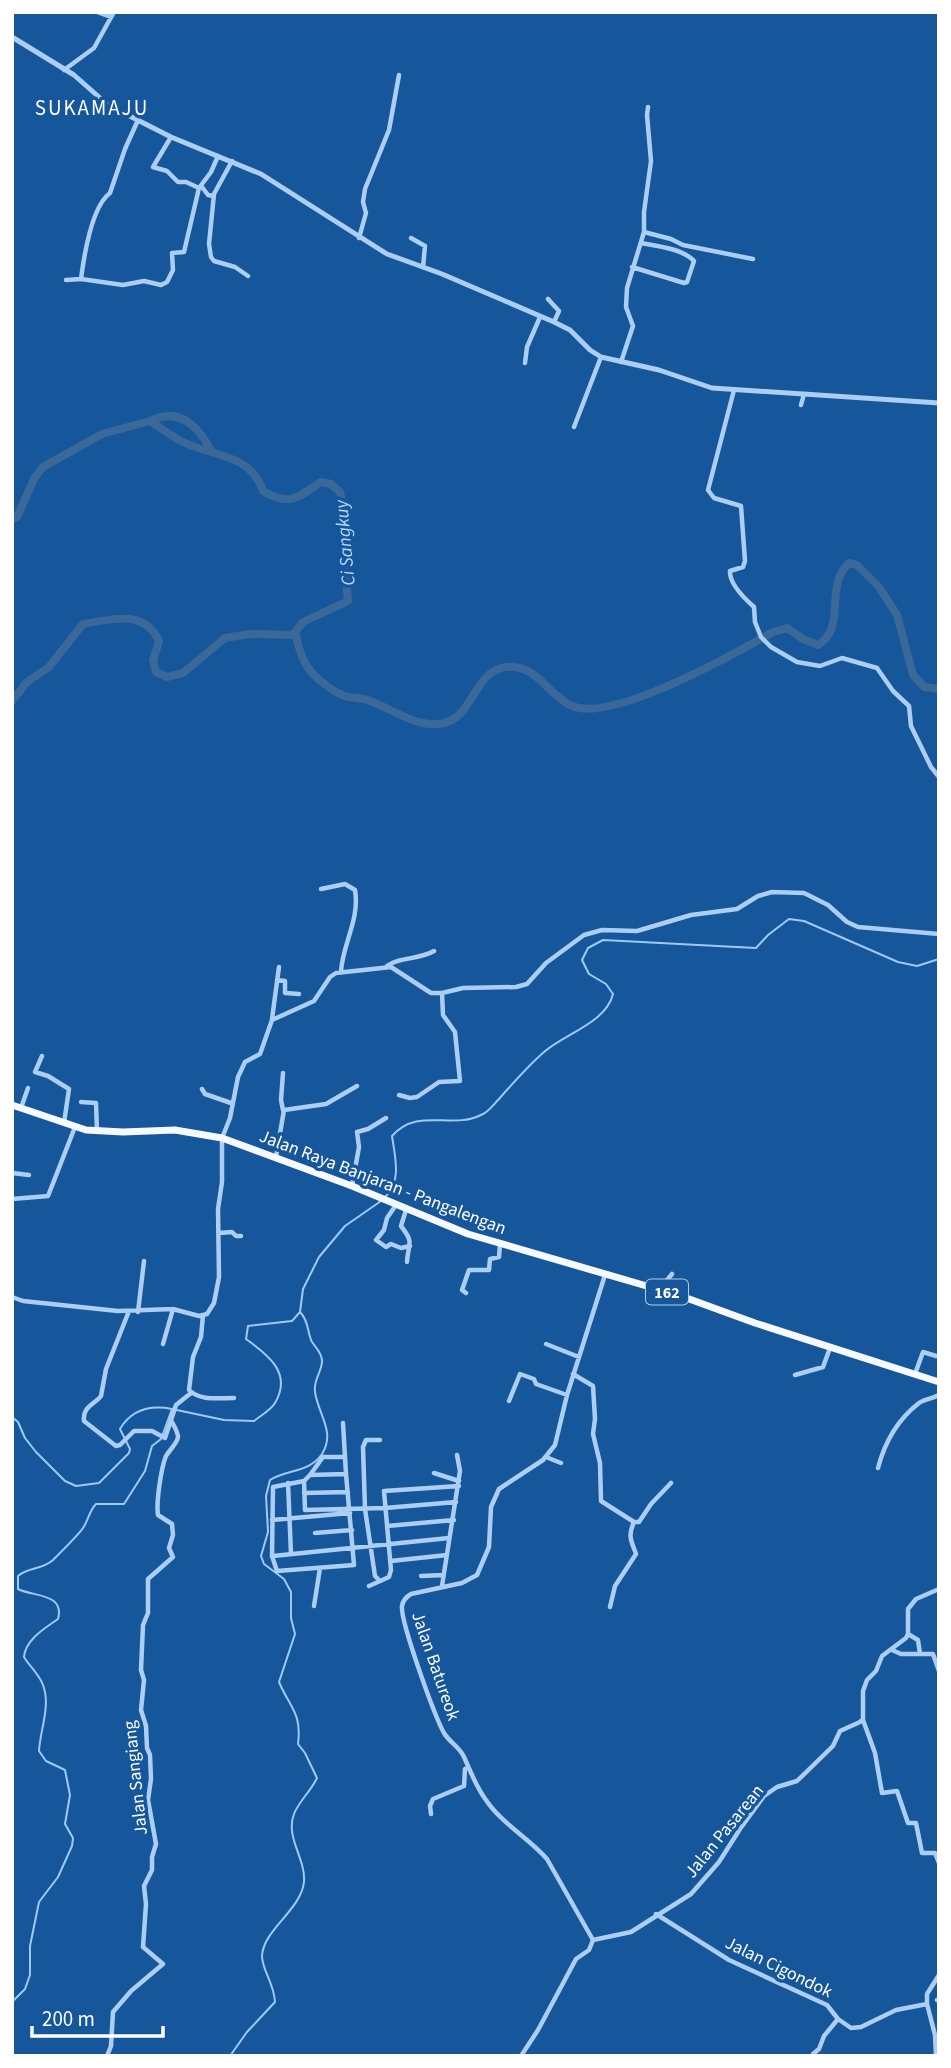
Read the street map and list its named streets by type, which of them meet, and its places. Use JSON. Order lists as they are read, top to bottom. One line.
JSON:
{"streets":{"main road":["Jalan Raya Banjaran - Pangalengan","162"],"street":["Jalan Batureok","Jalan Sangiang","Jalan Pasarean","Jalan Cigondok"]},"crossings":[["Jalan Batureok","Jalan Pasarean"],["Jalan Pasarean","Jalan Cigondok"]],"districts":["SUKAMAJU"],"water":["Ci Sangkuy"],"scale_bar":"200 m"}
